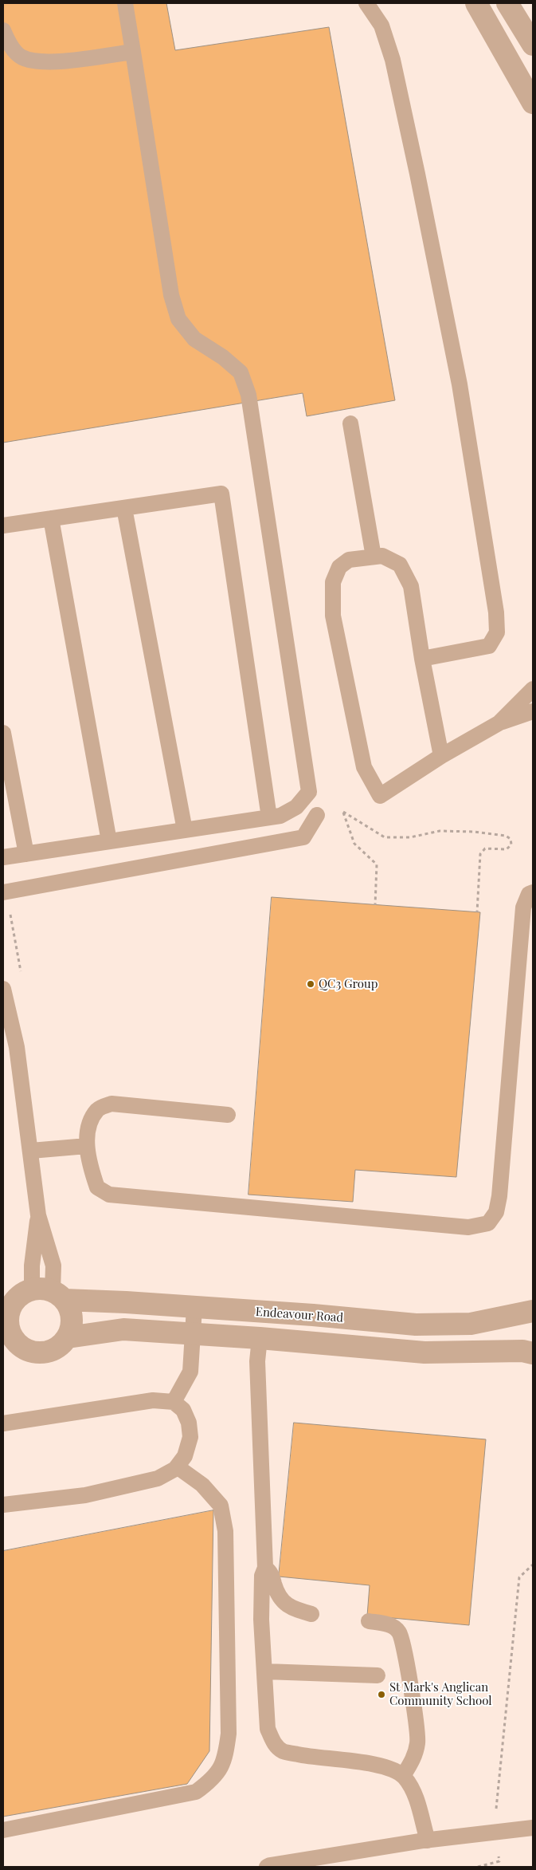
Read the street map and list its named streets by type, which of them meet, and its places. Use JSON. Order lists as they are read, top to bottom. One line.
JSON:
{"streets":{"street":["Endeavour Road"]},"places":["QC3 Group","St Mark's Anglican Community School"]}
